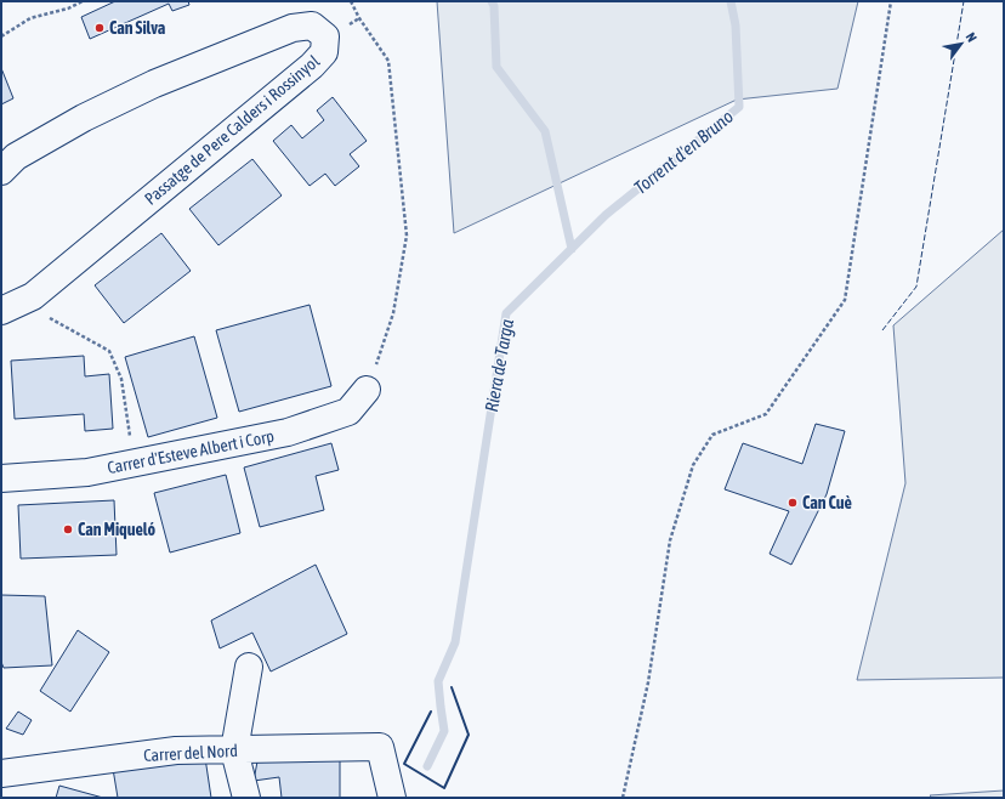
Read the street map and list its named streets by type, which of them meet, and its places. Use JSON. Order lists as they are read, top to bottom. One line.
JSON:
{"streets":{"street":["Passatge de Pere Calders i Rossinyol","Carrer d'Esteve Albert i Corp","Carrer del Nord"]},"water":["Torrent d'en Bruno","Riera de Targa"],"places":["Can Silva","Can Cuè","Can Miqueló"],"north":"top right"}
